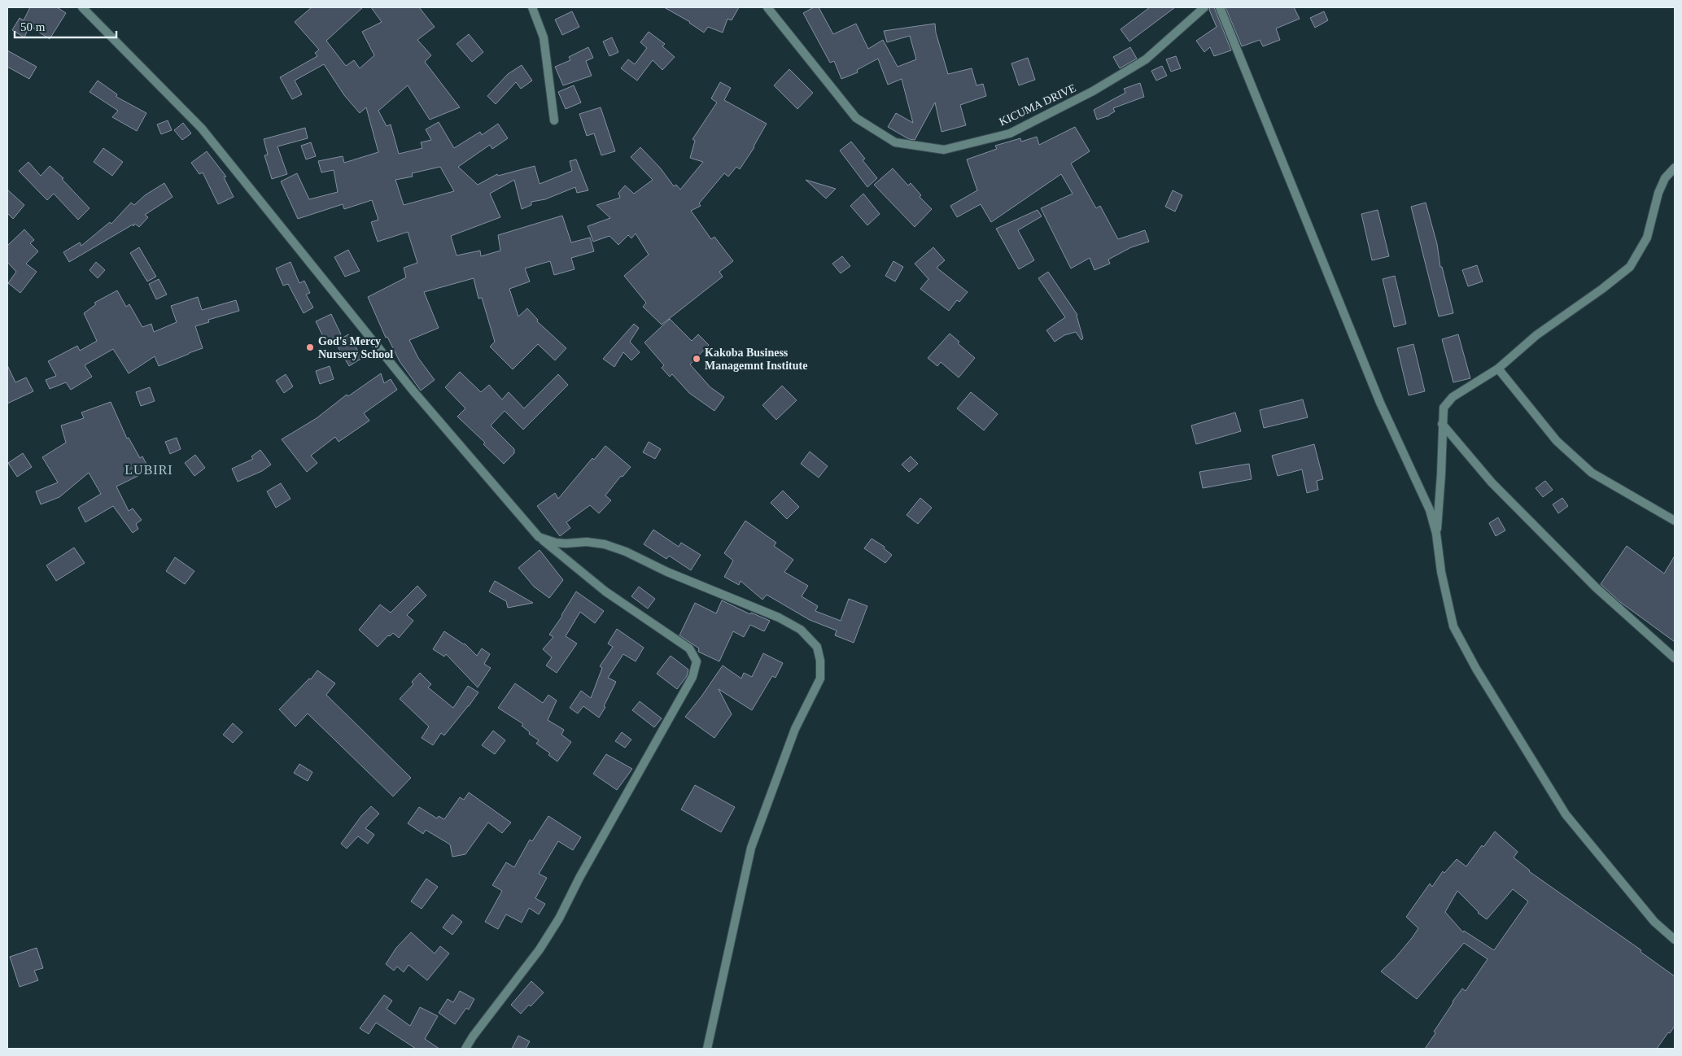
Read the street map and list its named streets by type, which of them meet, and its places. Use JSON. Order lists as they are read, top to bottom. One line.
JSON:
{"streets":{"street":["KICUMA DRIVE"]},"districts":["LUBIRI"],"places":["God's Mercy Nursery School","Kakoba Business Managemnt Institute"],"scale_bar":"50 m"}
